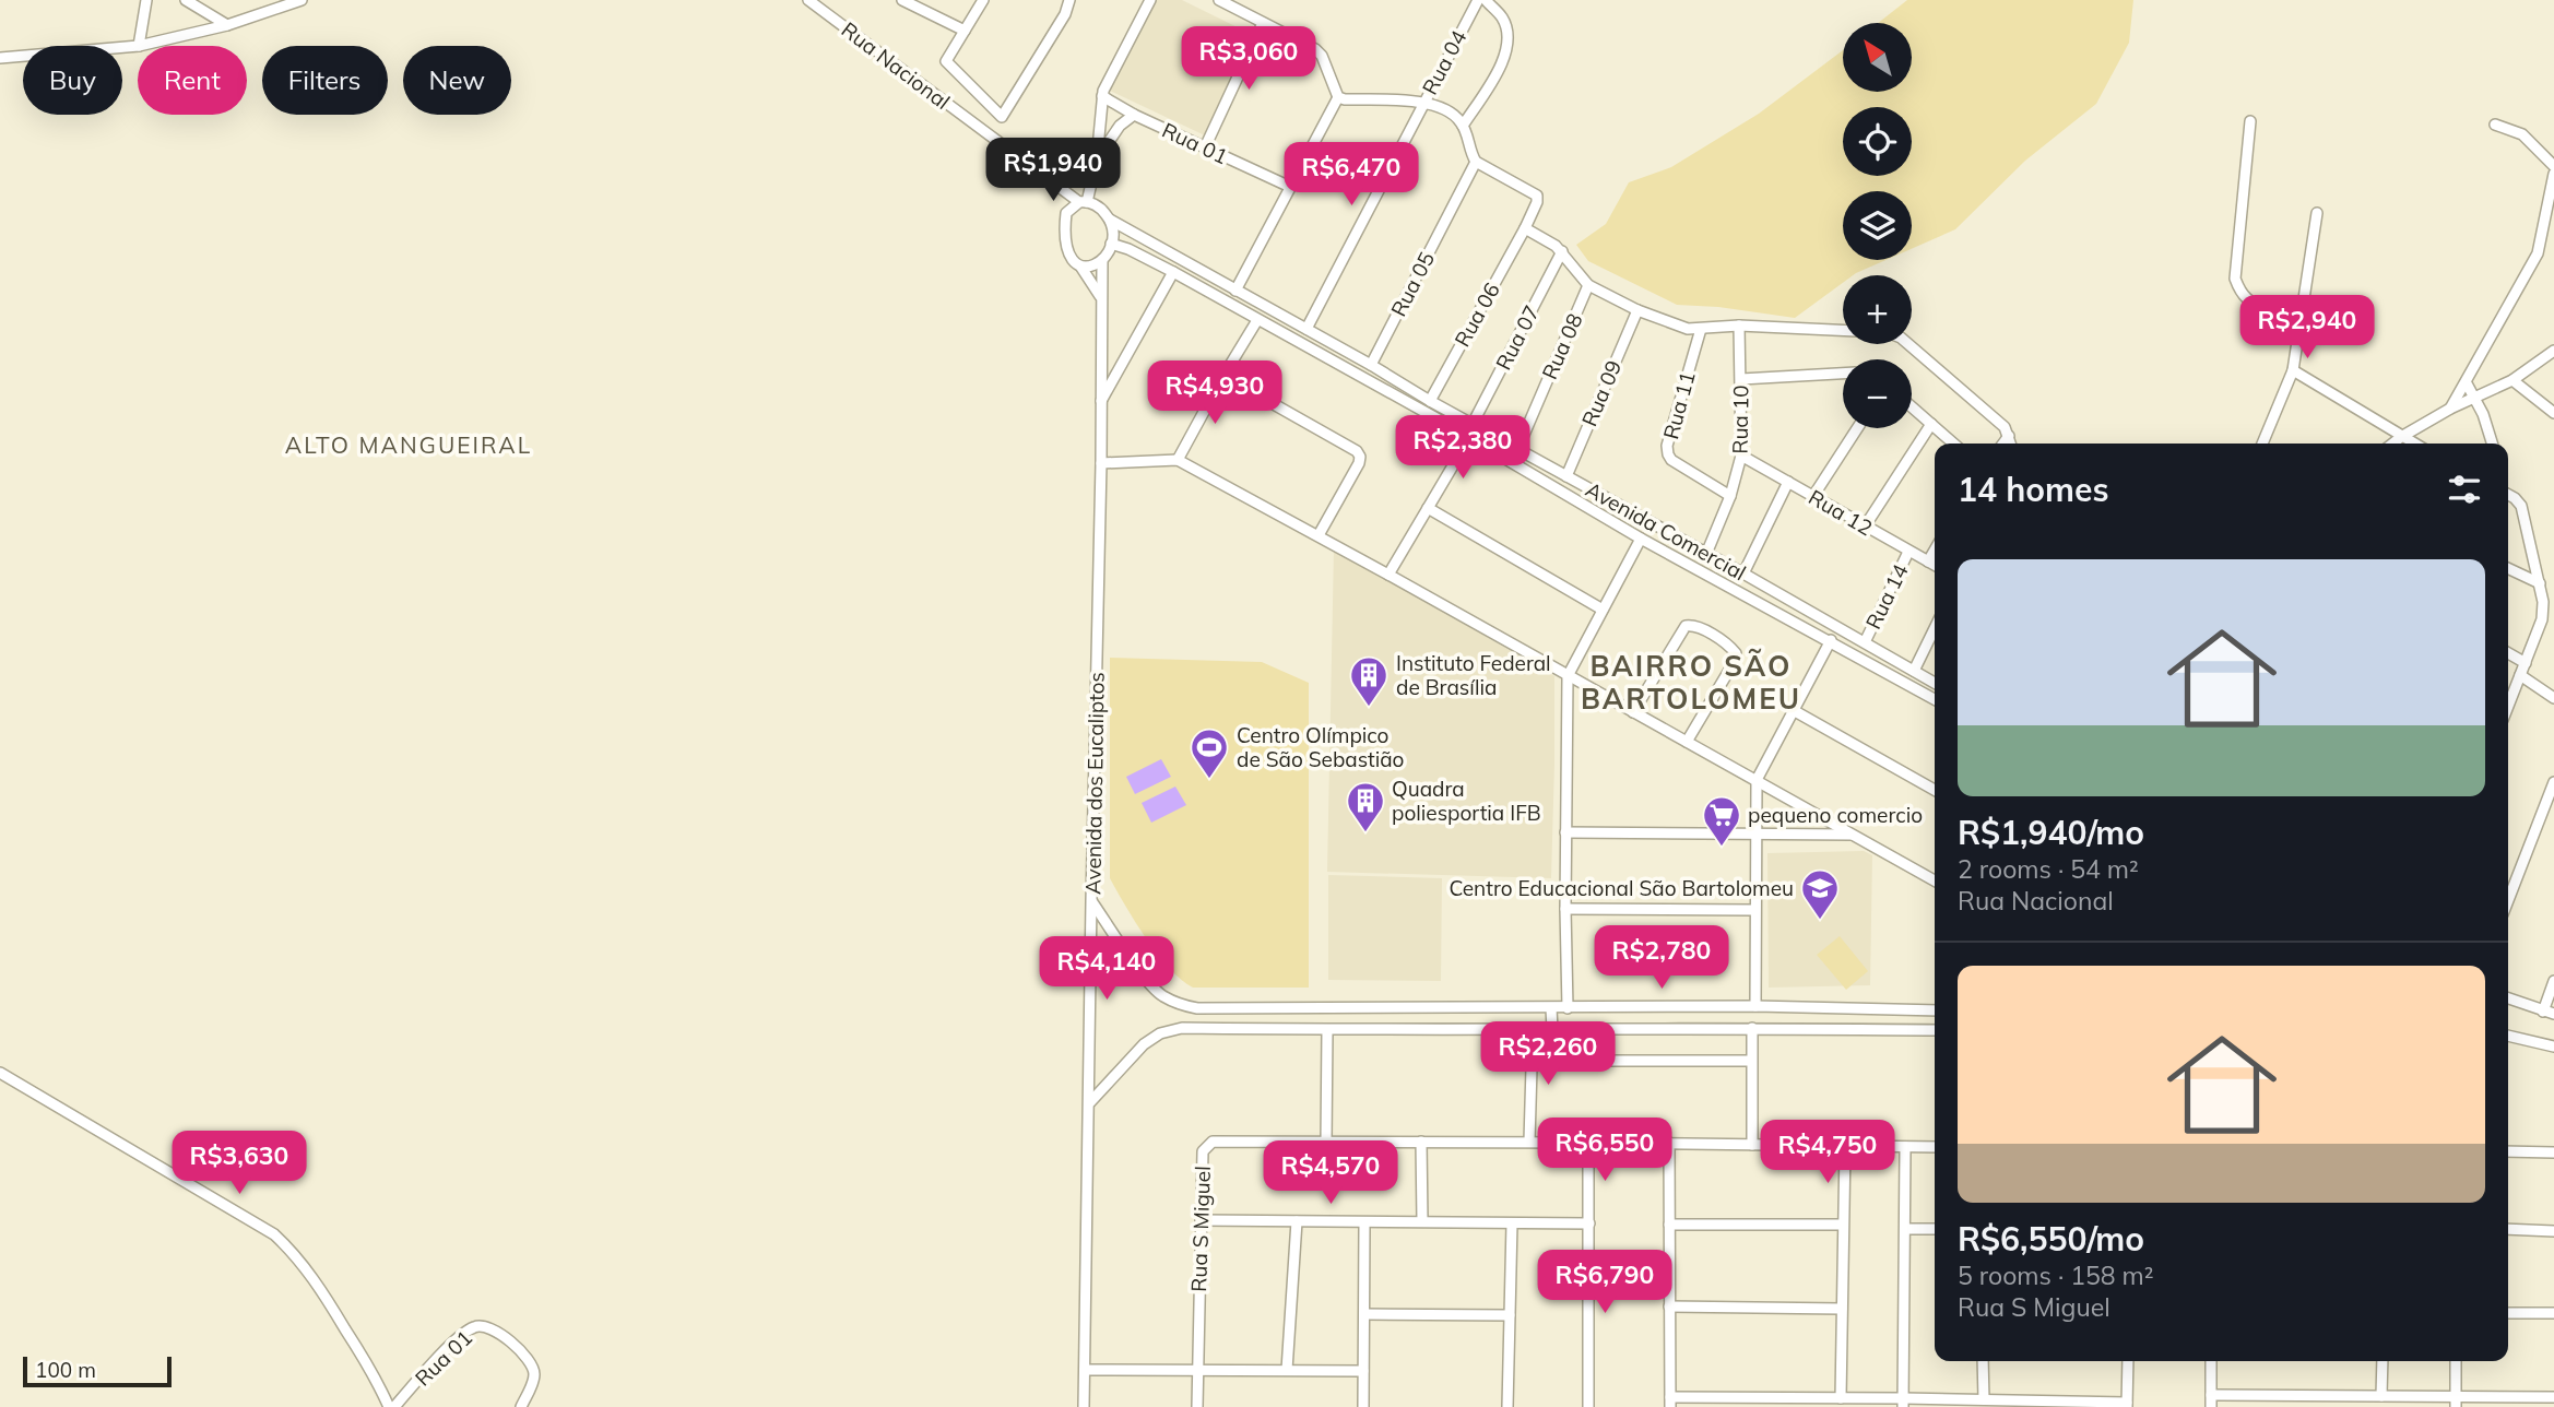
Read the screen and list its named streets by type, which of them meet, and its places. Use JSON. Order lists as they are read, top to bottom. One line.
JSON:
{"streets":{"street":["Rua 04","Rua Nacional","Rua 01","Rua 05","Rua 06","Rua 07","Rua 08","Rua 09","Rua 11","Rua 10","Rua 12","Avenida Comercial","Rua 14","Avenida dos Eucaliptos","Rua S Miguel"]},"crossings":[["Rua 04","Avenida Comercial"],["Rua Nacional","Avenida Comercial"],["Rua Nacional","Avenida dos Eucaliptos"],["Rua 05","Rua 06"],["Rua 05","Avenida Comercial"],["Rua 06","Avenida Comercial"],["Rua 07","Avenida Comercial"],["Rua 08","Avenida Comercial"],["Rua 09","Avenida Comercial"],["Rua 11","Rua 10"],["Rua 10","Rua 12"],["Rua 10","Avenida Comercial"],["Rua 12","Rua 14"],["Avenida Comercial","Rua 14"],["Avenida Comercial","Avenida dos Eucaliptos"]],"districts":["ALTO MANGUEIRAL","BAIRRO SÃO BARTOLOMEU"],"places":{"building":["Instituto Federal de Brasília","Quadra poliesportia IFB"],"sports":["Centro Olímpico de São Sebastião"],"supermarket":["pequeno comercio"],"school or university":["Centro Educacional São Bartolomeu"]},"scale_bar":"100 m","north":"top left","page":{"map_buttons":["+","−"],"price":["R$3,060","R$1,940","R$6,470","R$2,940","R$4,930","R$2,380","R$2,780","R$4,140","R$2,260","R$6,550","R$4,750","R$3,630","R$4,570","R$6,790"],"chip":["Buy","Rent","Filters","New"],"heading":"14 homes","list":[{"name":"R$1,940/mo","note":"2 rooms · 54 m² · Rua Nacional"},{"name":"R$6,550/mo","note":"5 rooms · 158 m² · Rua S Miguel"}],"scale":"100 m"}}
